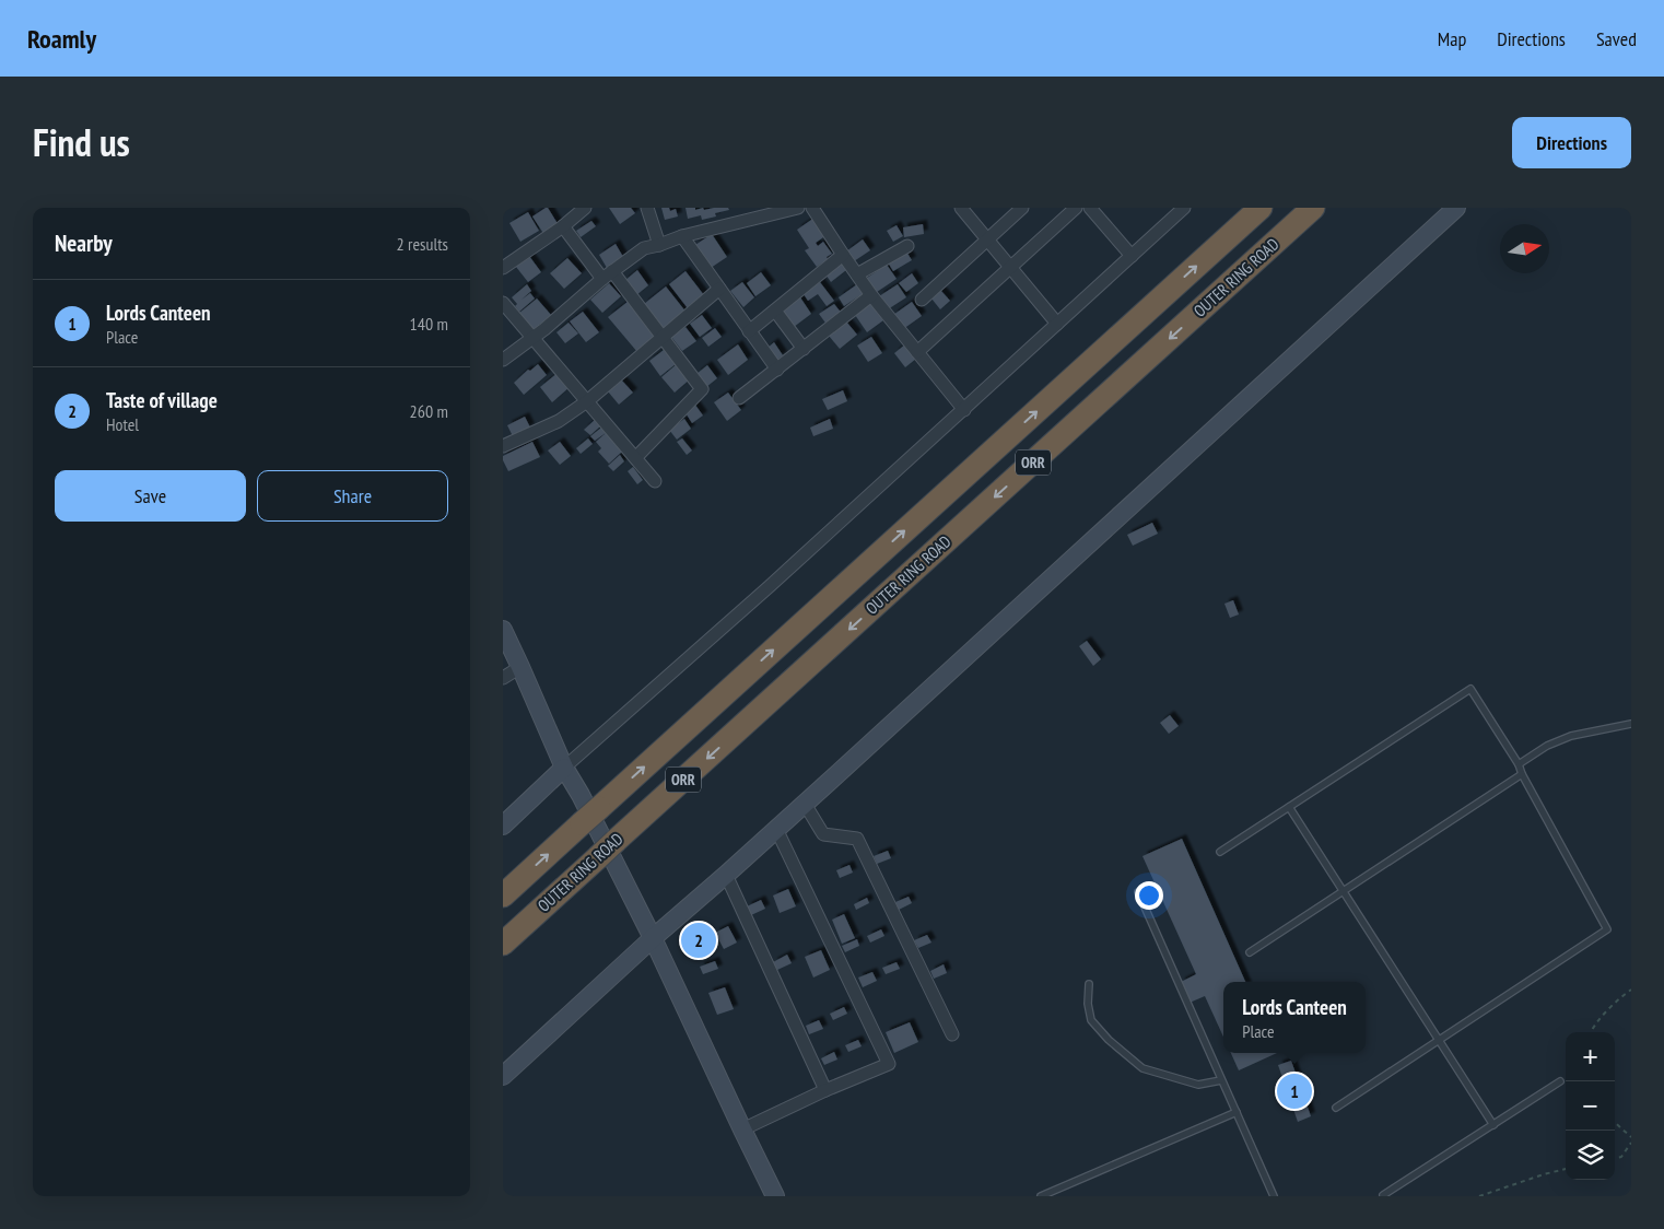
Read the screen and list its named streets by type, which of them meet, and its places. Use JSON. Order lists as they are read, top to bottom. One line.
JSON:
{"streets":{"highway":["OUTER RING ROAD","ORR"]},"north":"right","page":{"header":"Roamly","nav":["Map","Directions","Saved"],"title":"Find us","buttons":["Directions",["Save","Share"]],"heading":["Nearby","2 results"],"list":[{"mark":"1","name":"Lords Canteen","note":"Place","value":"140 m"},{"mark":"2","name":"Taste of village","note":"Hotel","value":"260 m"}],"pins":["2","1"],"popup":["Lords Canteen","Place"],"map_buttons":["+","−"]}}
